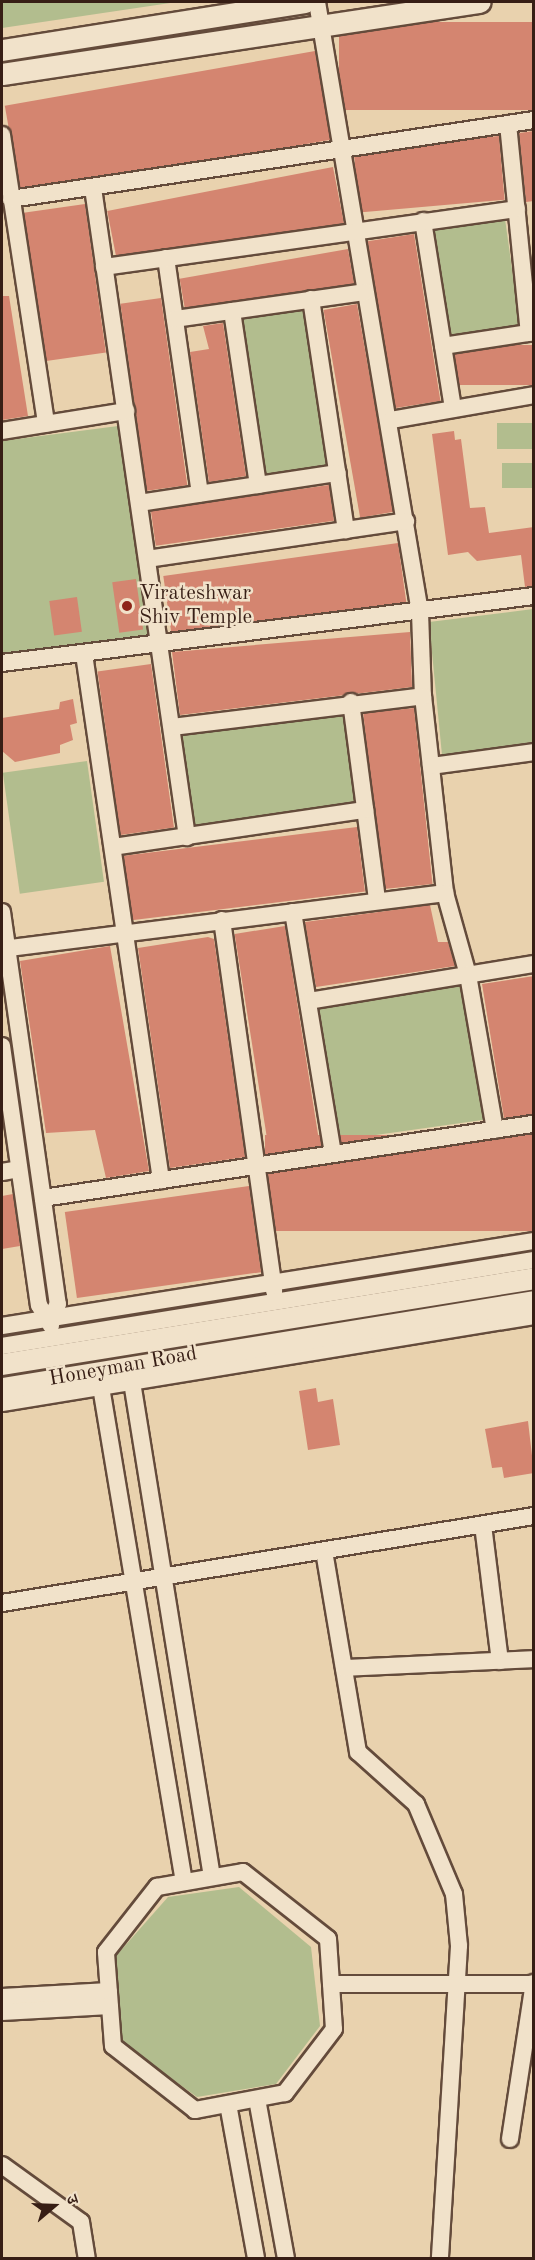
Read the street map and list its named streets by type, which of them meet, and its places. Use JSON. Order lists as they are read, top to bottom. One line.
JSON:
{"streets":{"street":["Honeyman Road"]},"places":["Virateshwar Shiv Temple"],"north":"right"}
